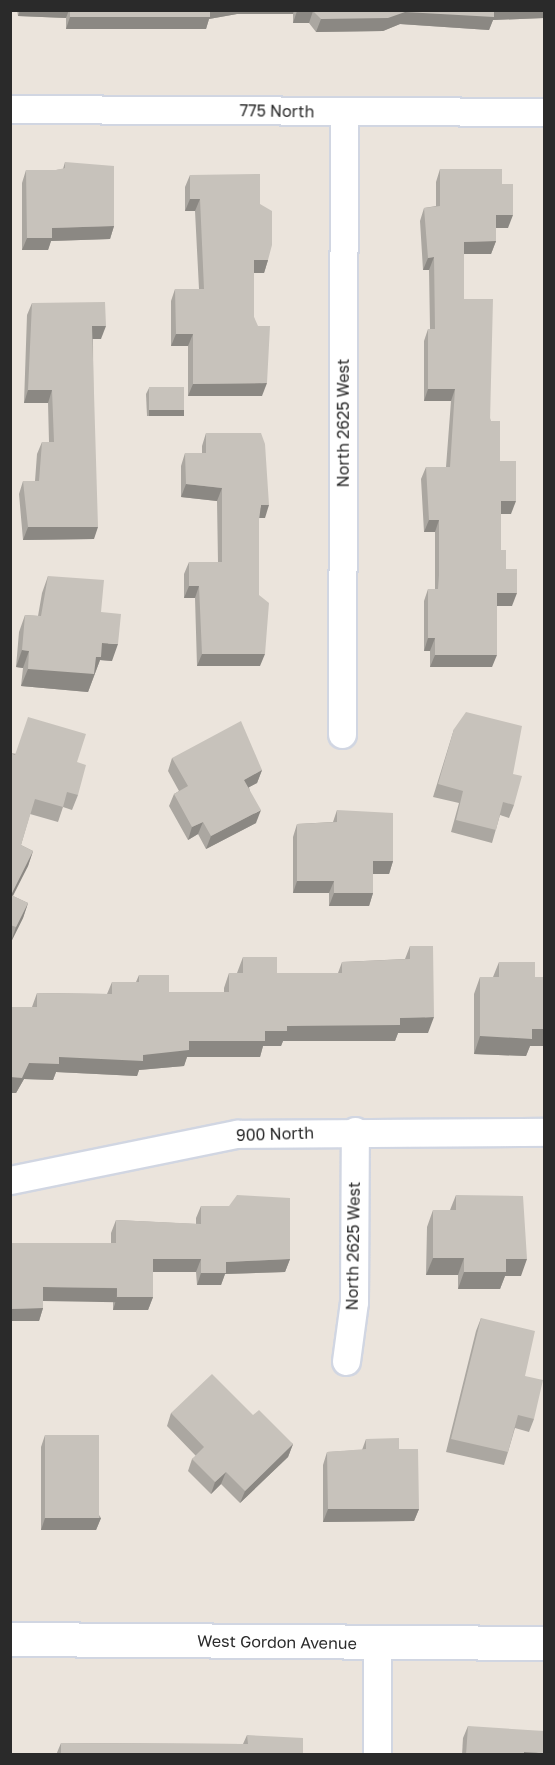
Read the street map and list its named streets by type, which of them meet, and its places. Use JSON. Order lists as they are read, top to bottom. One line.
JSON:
{"streets":{"main road":["West Gordon Avenue"],"street":["775 North","North 2625 West","900 North"]},"crossings":[["775 North","North 2625 West"],["North 2625 West","900 North"]]}
